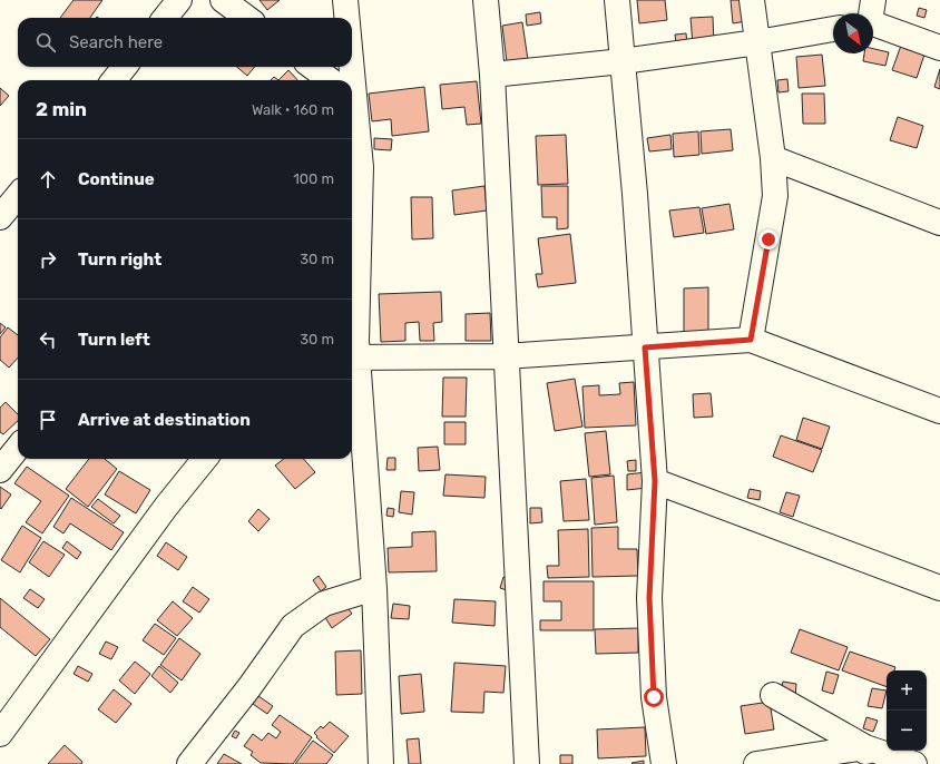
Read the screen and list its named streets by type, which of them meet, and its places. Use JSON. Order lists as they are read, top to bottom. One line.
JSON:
{"north":"bottom right","page":{"search":"Search here","heading":["2 min","Walk · 160 m"],"list":[["Continue","100 m"],["Turn right","30 m"],["Turn left","30 m"],"Arrive at destination"],"map_buttons":["+","−"]}}
